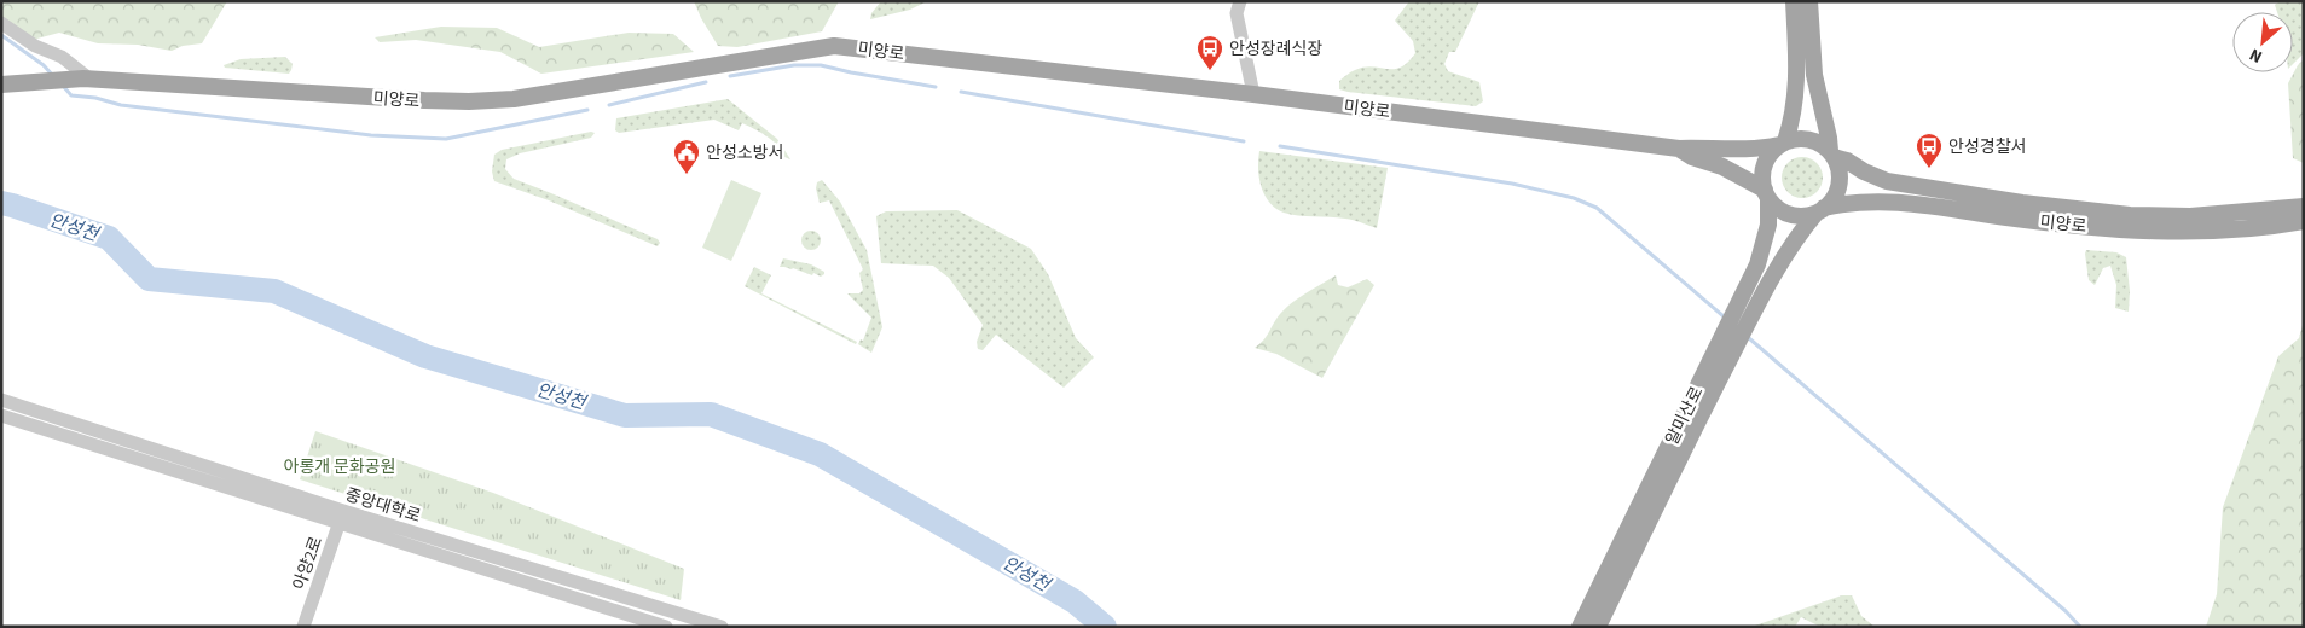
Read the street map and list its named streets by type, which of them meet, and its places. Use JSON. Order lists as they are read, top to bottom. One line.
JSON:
{"streets":{"main road":["미양로","알미산로"],"street":["중앙대학로","아양2로"]},"crossings":[["미양로","알미산로"],["중앙대학로","아양2로"]],"water":["안성천"],"parks":["아롱개 문화공원"],"places":{"bus stop":["안성장례식장","안성경찰서"],"public building":["안성소방서"]},"north":"bottom left"}
